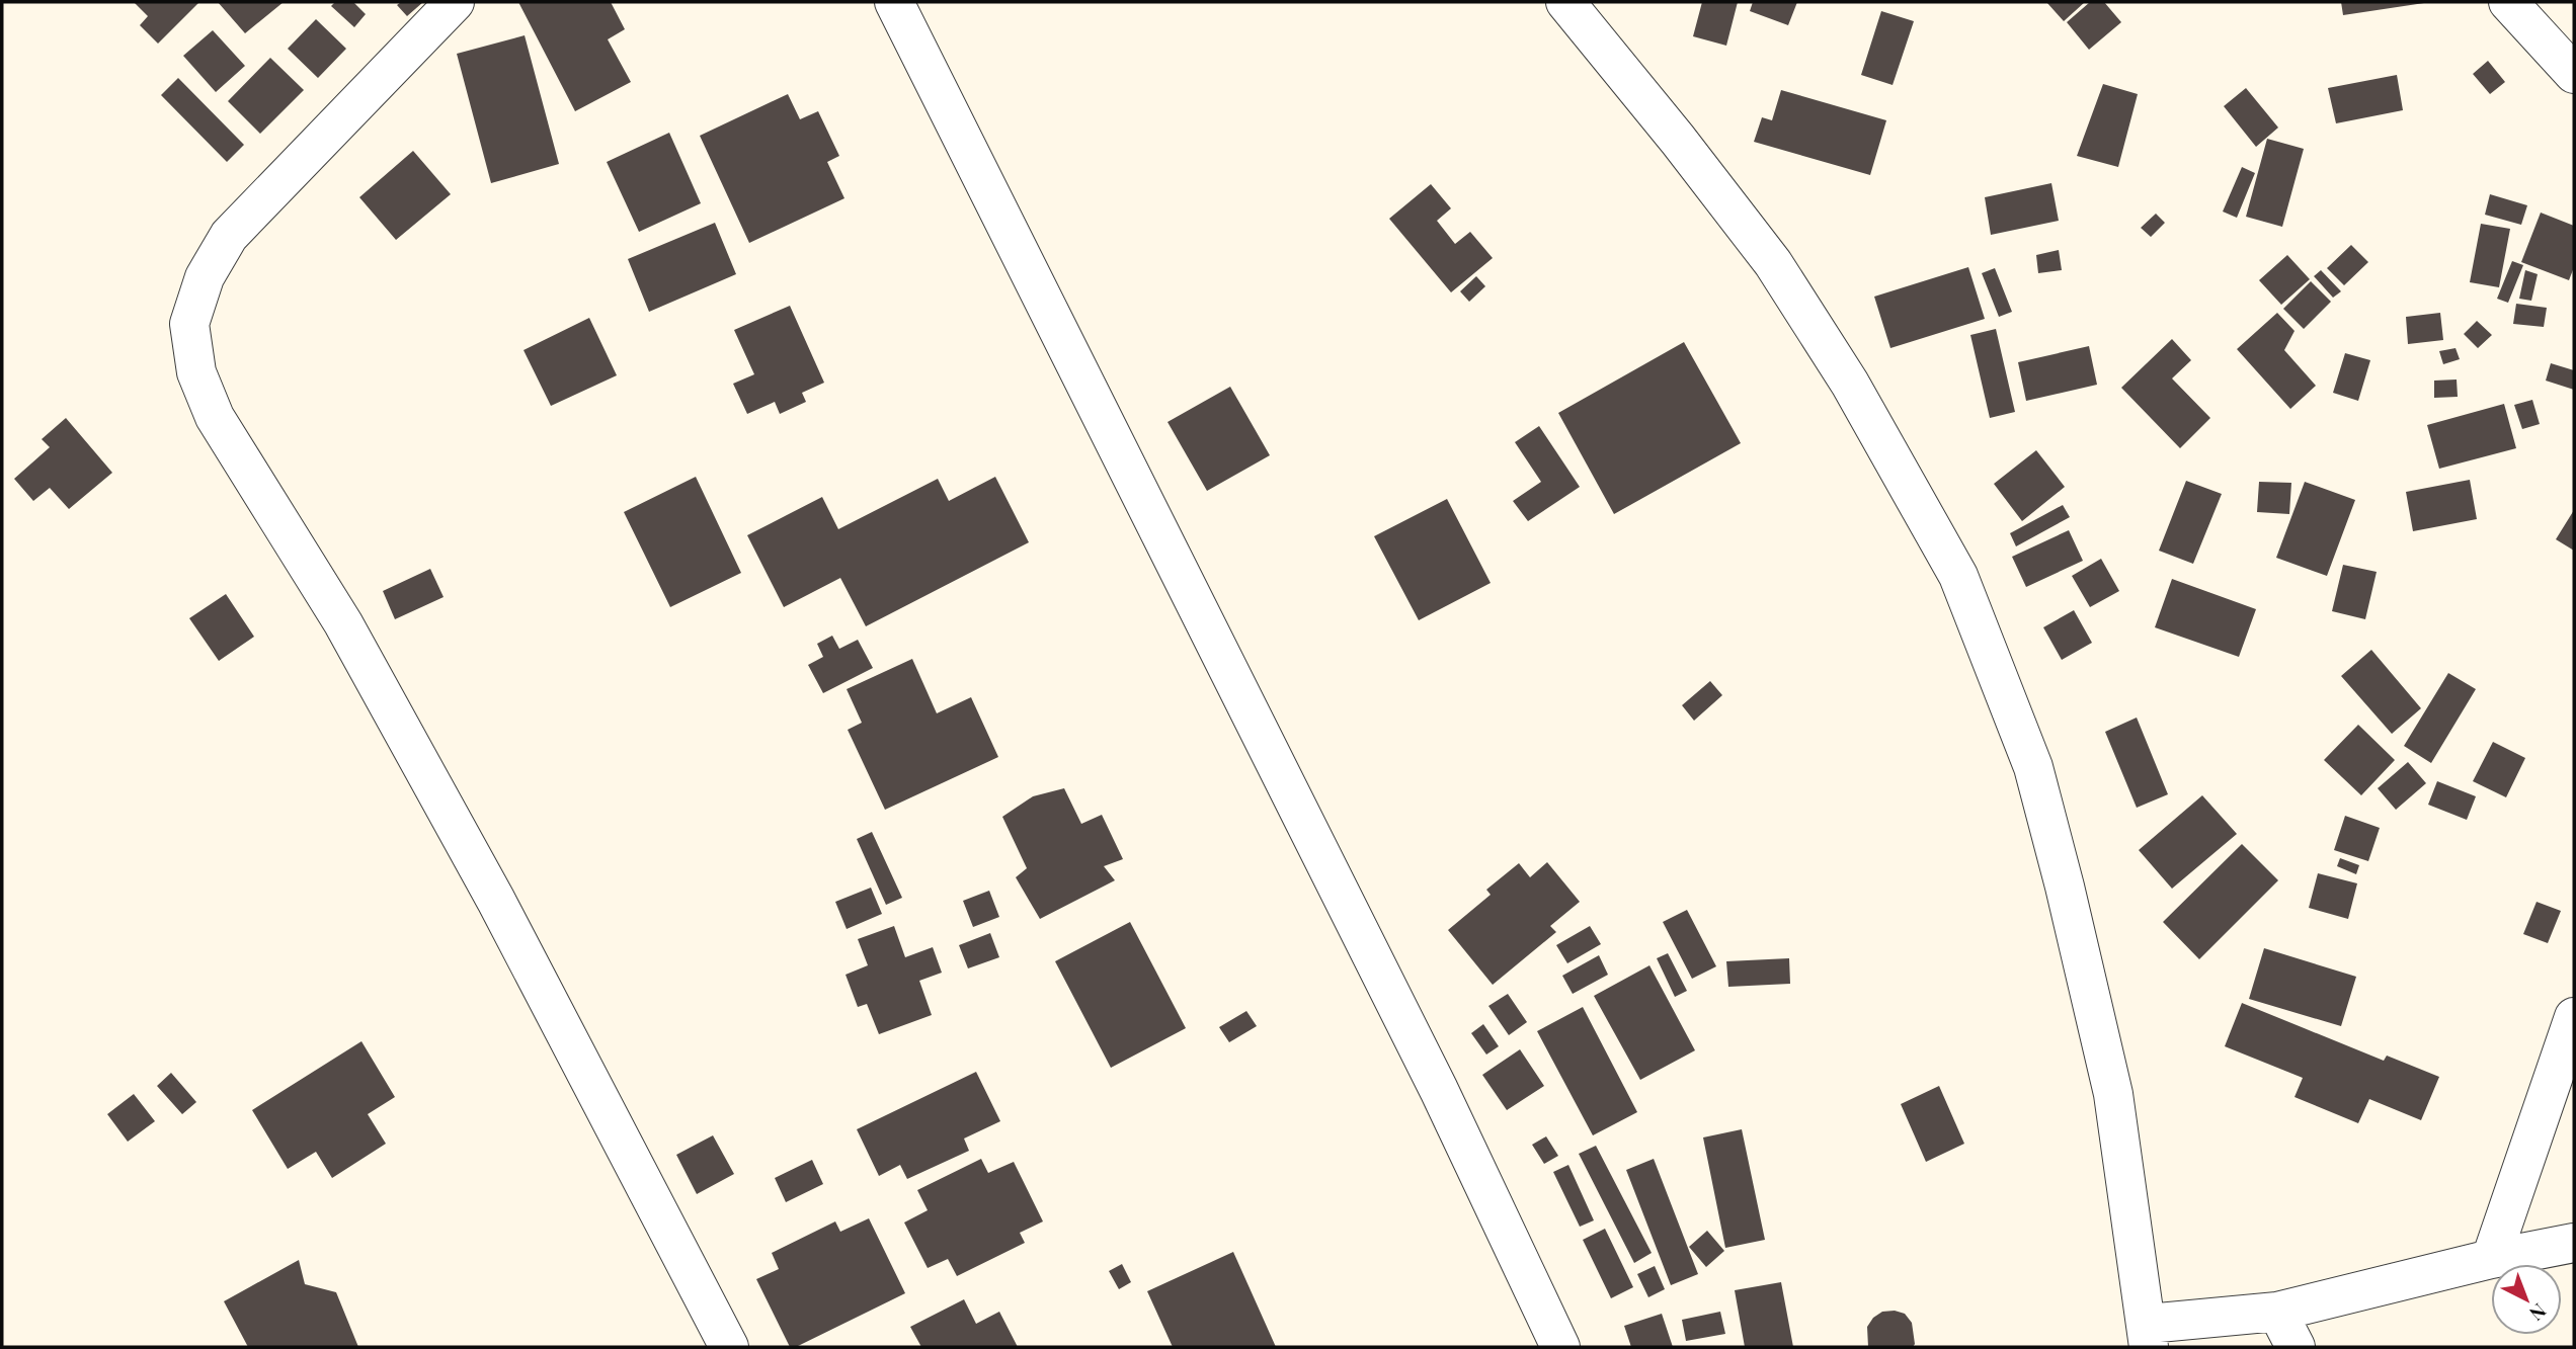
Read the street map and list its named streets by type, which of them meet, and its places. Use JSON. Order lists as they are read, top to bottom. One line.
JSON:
{"north":"bottom right"}
